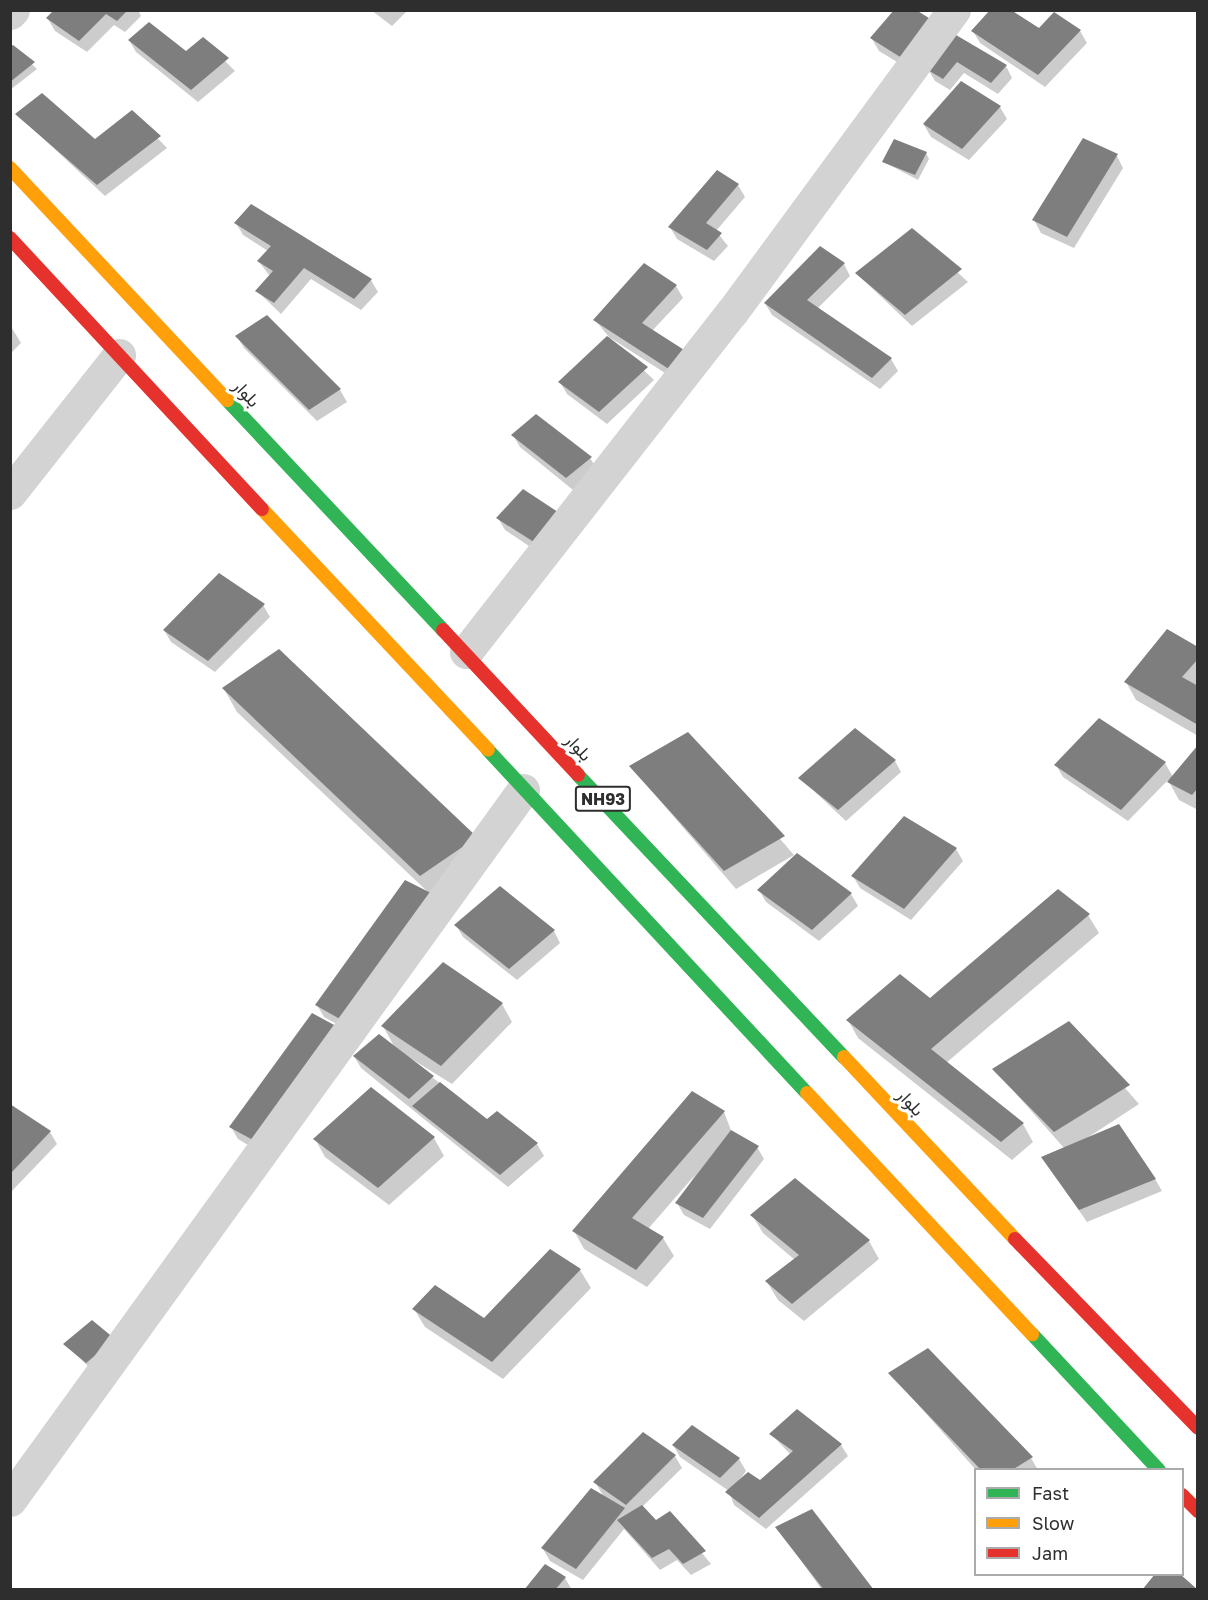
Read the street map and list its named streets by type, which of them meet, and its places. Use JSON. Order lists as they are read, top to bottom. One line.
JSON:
{"streets":{"main road":["بلوار","NH93"]},"legend":["Fast","Slow","Jam"]}
